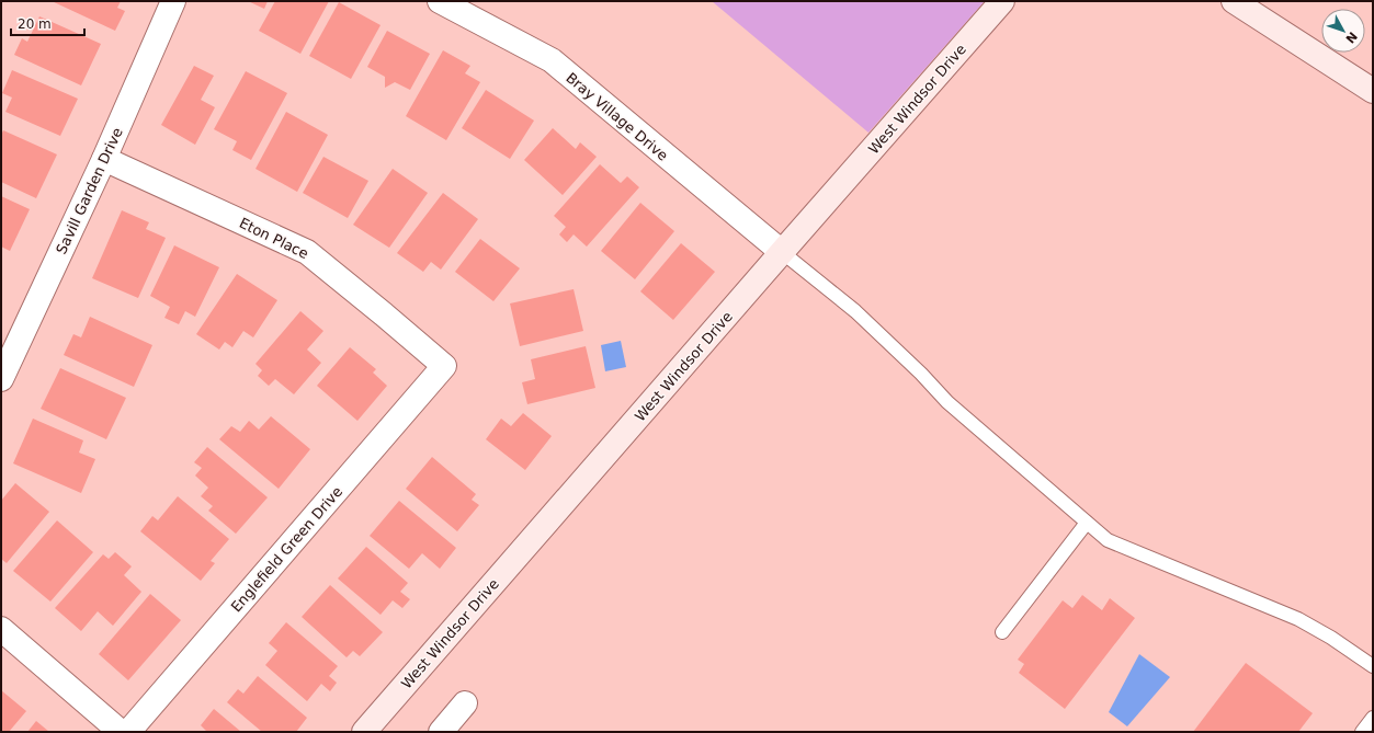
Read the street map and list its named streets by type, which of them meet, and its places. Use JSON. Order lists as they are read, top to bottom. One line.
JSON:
{"streets":{"street":["West Windsor Drive","Bray Village Drive","Savill Garden Drive","Eton Place","Englefield Green Drive"]},"crossings":[["West Windsor Drive","Bray Village Drive"],["Savill Garden Drive","Eton Place"],["Eton Place","Englefield Green Drive"]],"scale_bar":"20 m","north":"bottom right"}
